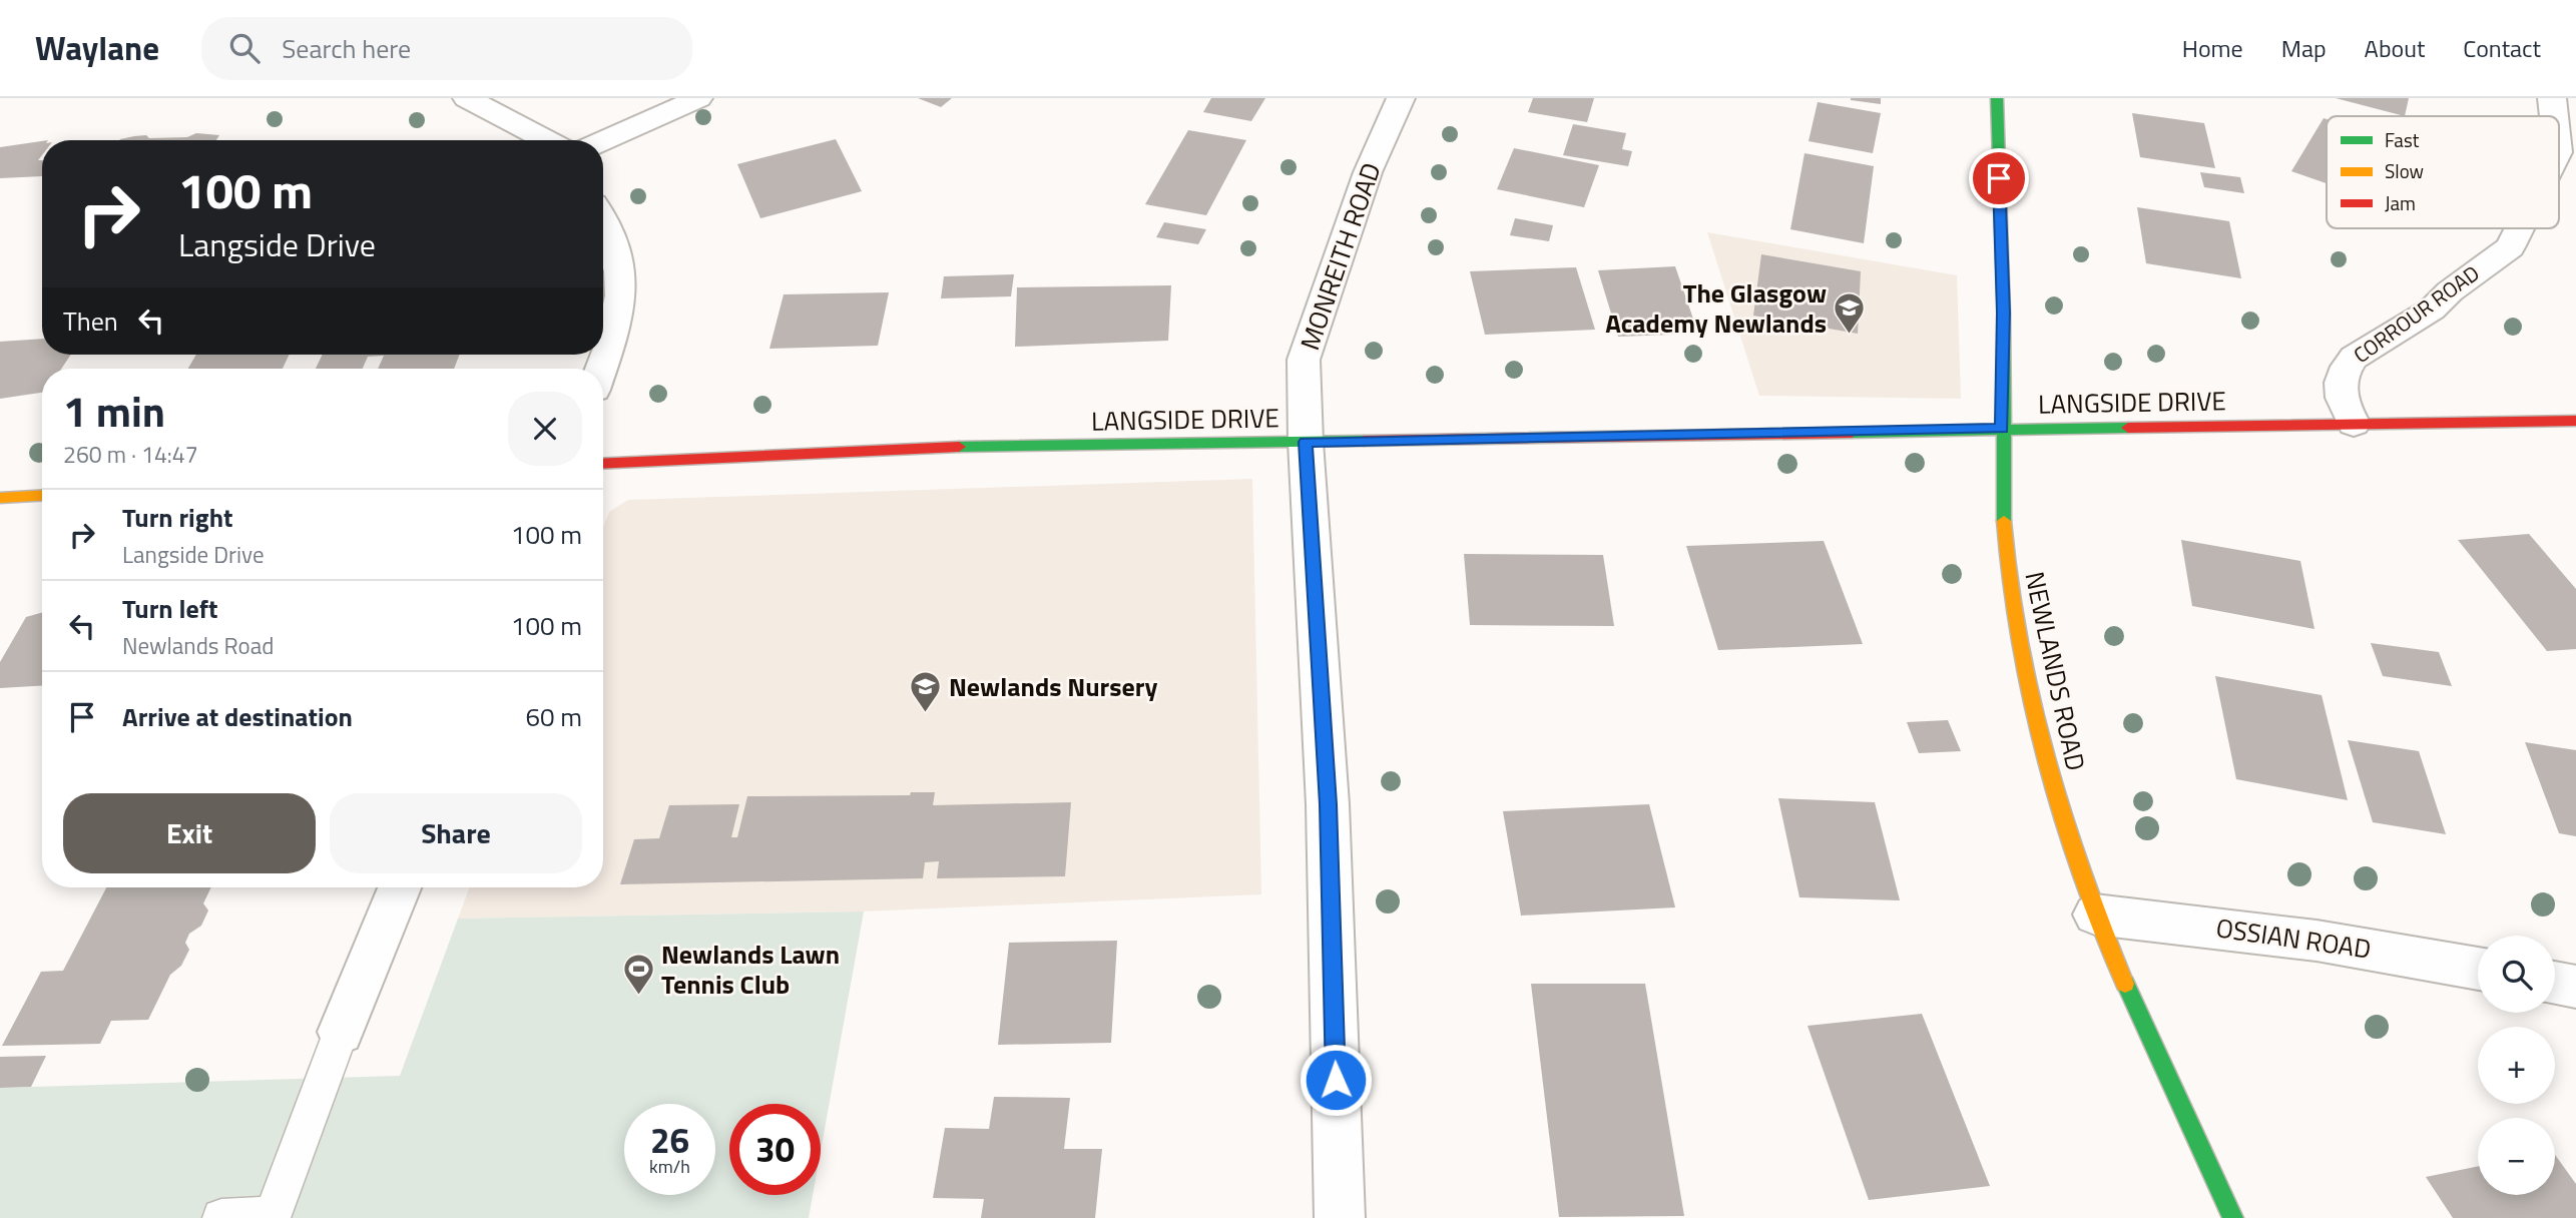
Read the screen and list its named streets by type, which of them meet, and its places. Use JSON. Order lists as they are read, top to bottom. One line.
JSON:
{"streets":{"street":["MONREITH ROAD","CORROUR ROAD","LANGSIDE DRIVE","NEWLANDS ROAD","OSSIAN ROAD"]},"crossings":[["MONREITH ROAD","LANGSIDE DRIVE"],["CORROUR ROAD","LANGSIDE DRIVE"],["LANGSIDE DRIVE","NEWLANDS ROAD"],["NEWLANDS ROAD","OSSIAN ROAD"]],"places":{"school or university":["The Glasgow Academy Newlands","Newlands Nursery"],"sports":["Newlands Lawn Tennis Club"]},"legend":["Fast","Slow","Jam"],"page":{"header":"Waylane","search":"Search here","nav":["Home","Map","About","Contact"],"turn":["100 m","Langside Drive"],"then":"Then","heading":["1 min","260 m · 14:47"],"list":[{"name":"Turn right","note":"Langside Drive","value":"100 m"},{"name":"Turn left","note":"Newlands Road","value":"100 m"},{"name":"Arrive at destination","value":"60 m"}],"buttons":["Exit","Share"],"map_buttons":["+","−"],"speed":"26 km/h","limit":"30"}}
